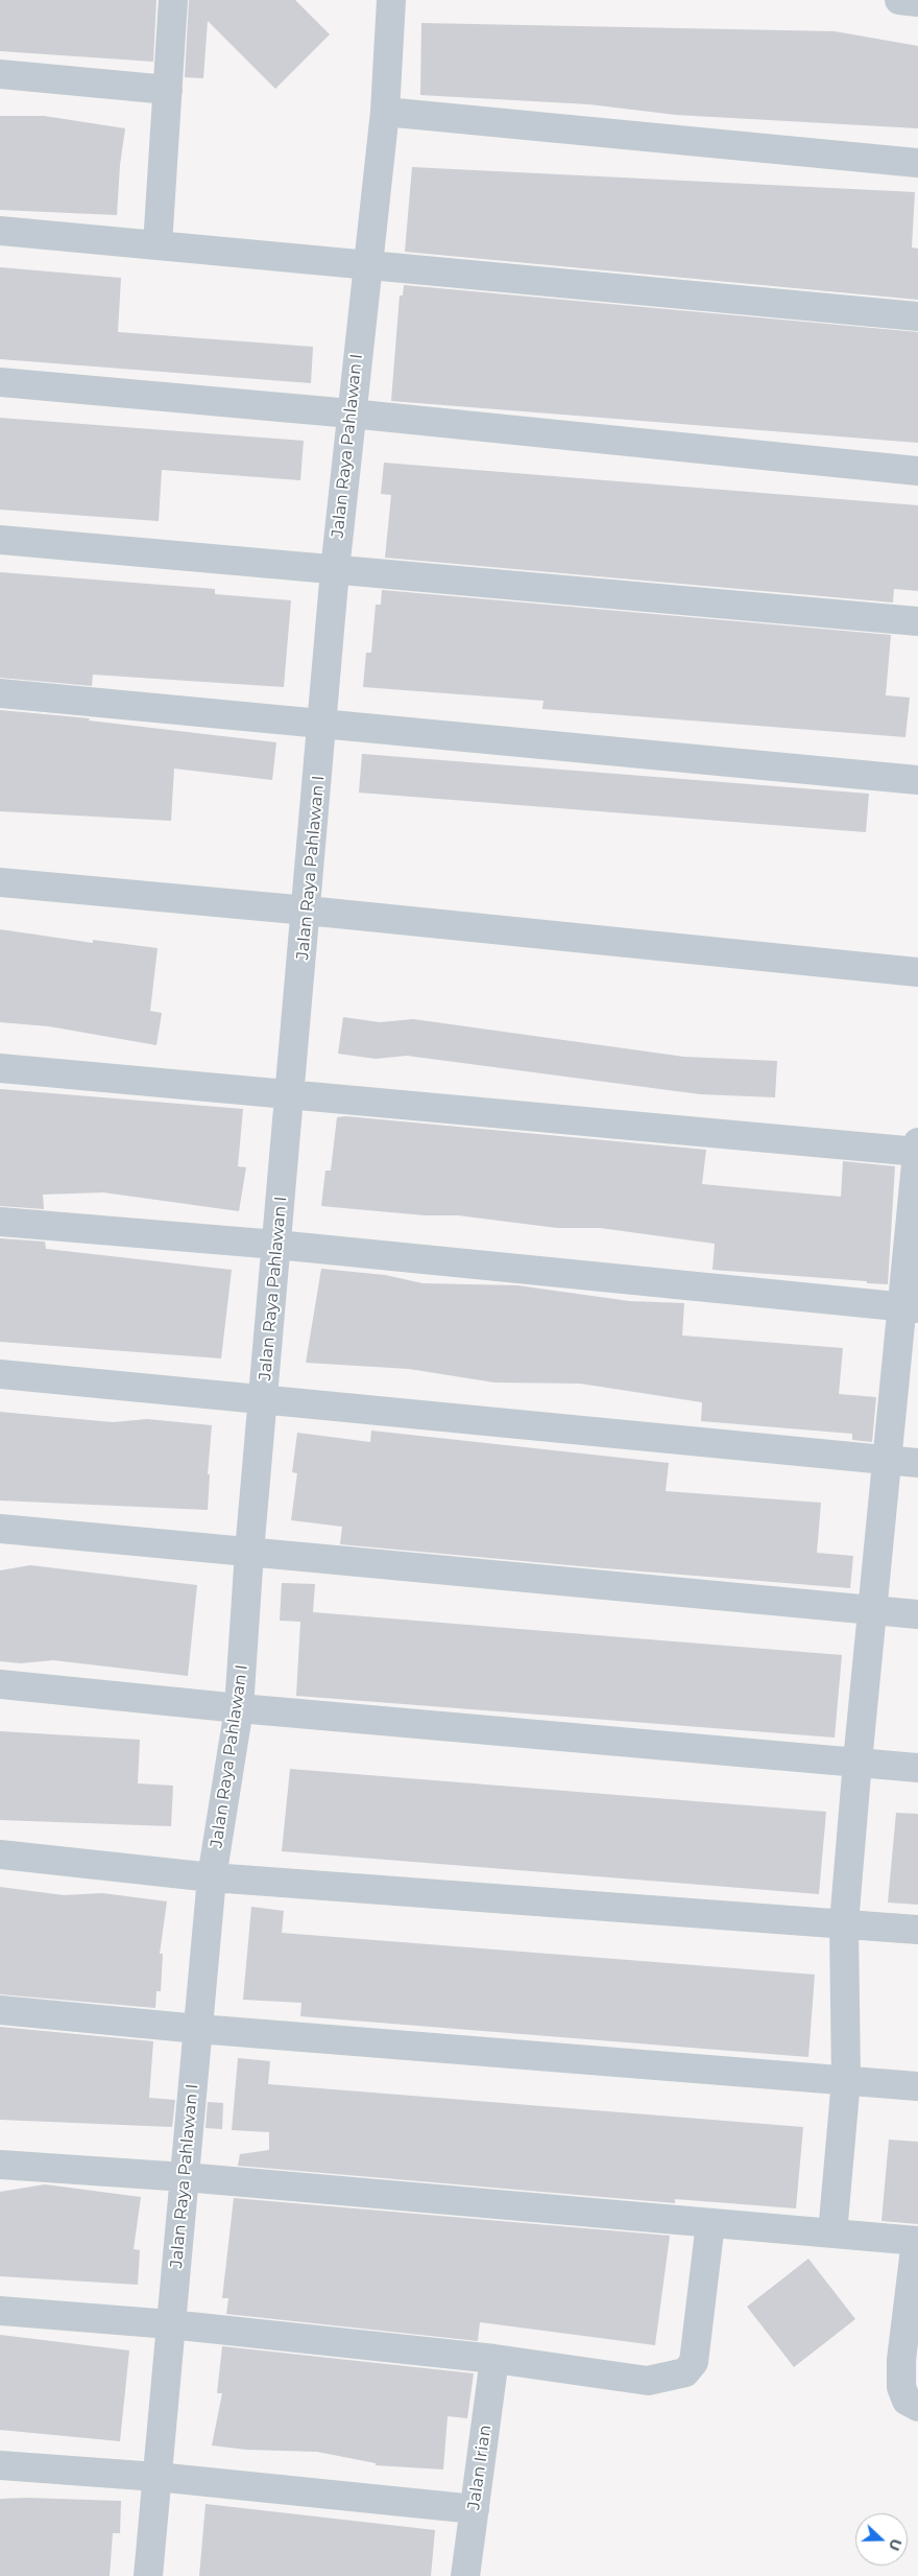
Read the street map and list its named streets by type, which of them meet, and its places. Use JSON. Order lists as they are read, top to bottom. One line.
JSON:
{"streets":{"street":["Jalan Raya Pahlawan I","Jalan Irian"]},"north":"right"}
